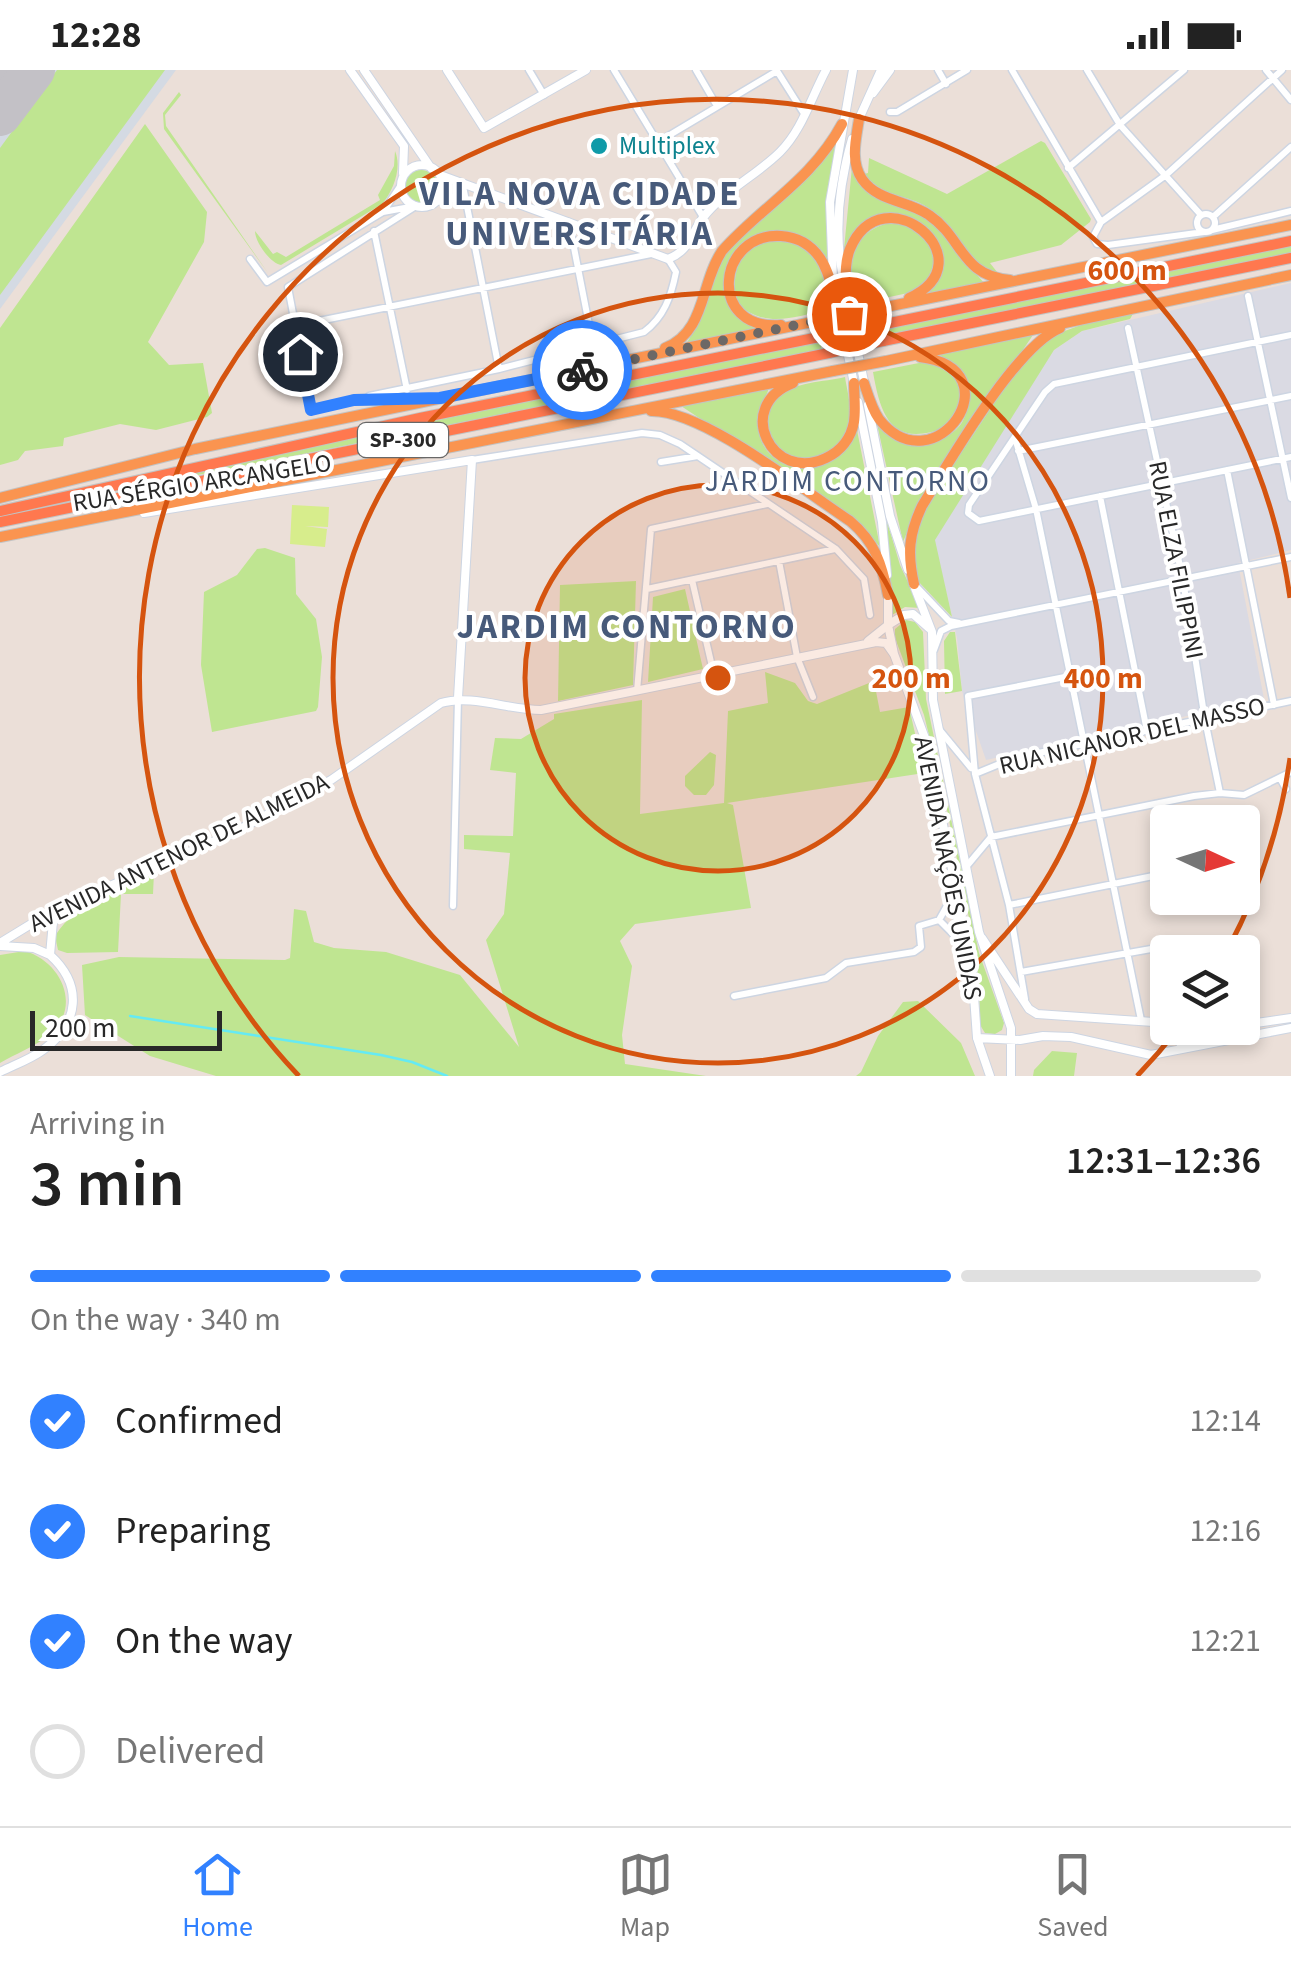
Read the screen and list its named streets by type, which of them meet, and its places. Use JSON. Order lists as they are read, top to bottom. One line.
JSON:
{"streets":{"highway":["SP-300","RUA SÉRGIO ARCANGELO"],"street":["RUA ELZA FILIPPINI","RUA NICANOR DEL MASSO","AVENIDA ANTENOR DE ALMEIDA","AVENIDA NAÇÕES UNIDAS"]},"crossings":[["RUA ELZA FILIPPINI","RUA NICANOR DEL MASSO"]],"districts":["VILA NOVA CIDADE UNIVERSITÁRIA","JARDIM CONTORNO","JARDIM CONTORNO"],"places":["Multiplex"],"scale_bar":"200 m","north":"right","page":{"status":"12:28","scale":"200 m","heading":["3 min","Arriving in","12:31–12:36"],"bar":"On the way · 340 m","list":[["Confirmed","12:14"],["Preparing","12:16"],["On the way","12:21"],"Delivered"],"tabs":["Home","Map","Saved"]},"rings":["600 m","200 m","400 m"]}
